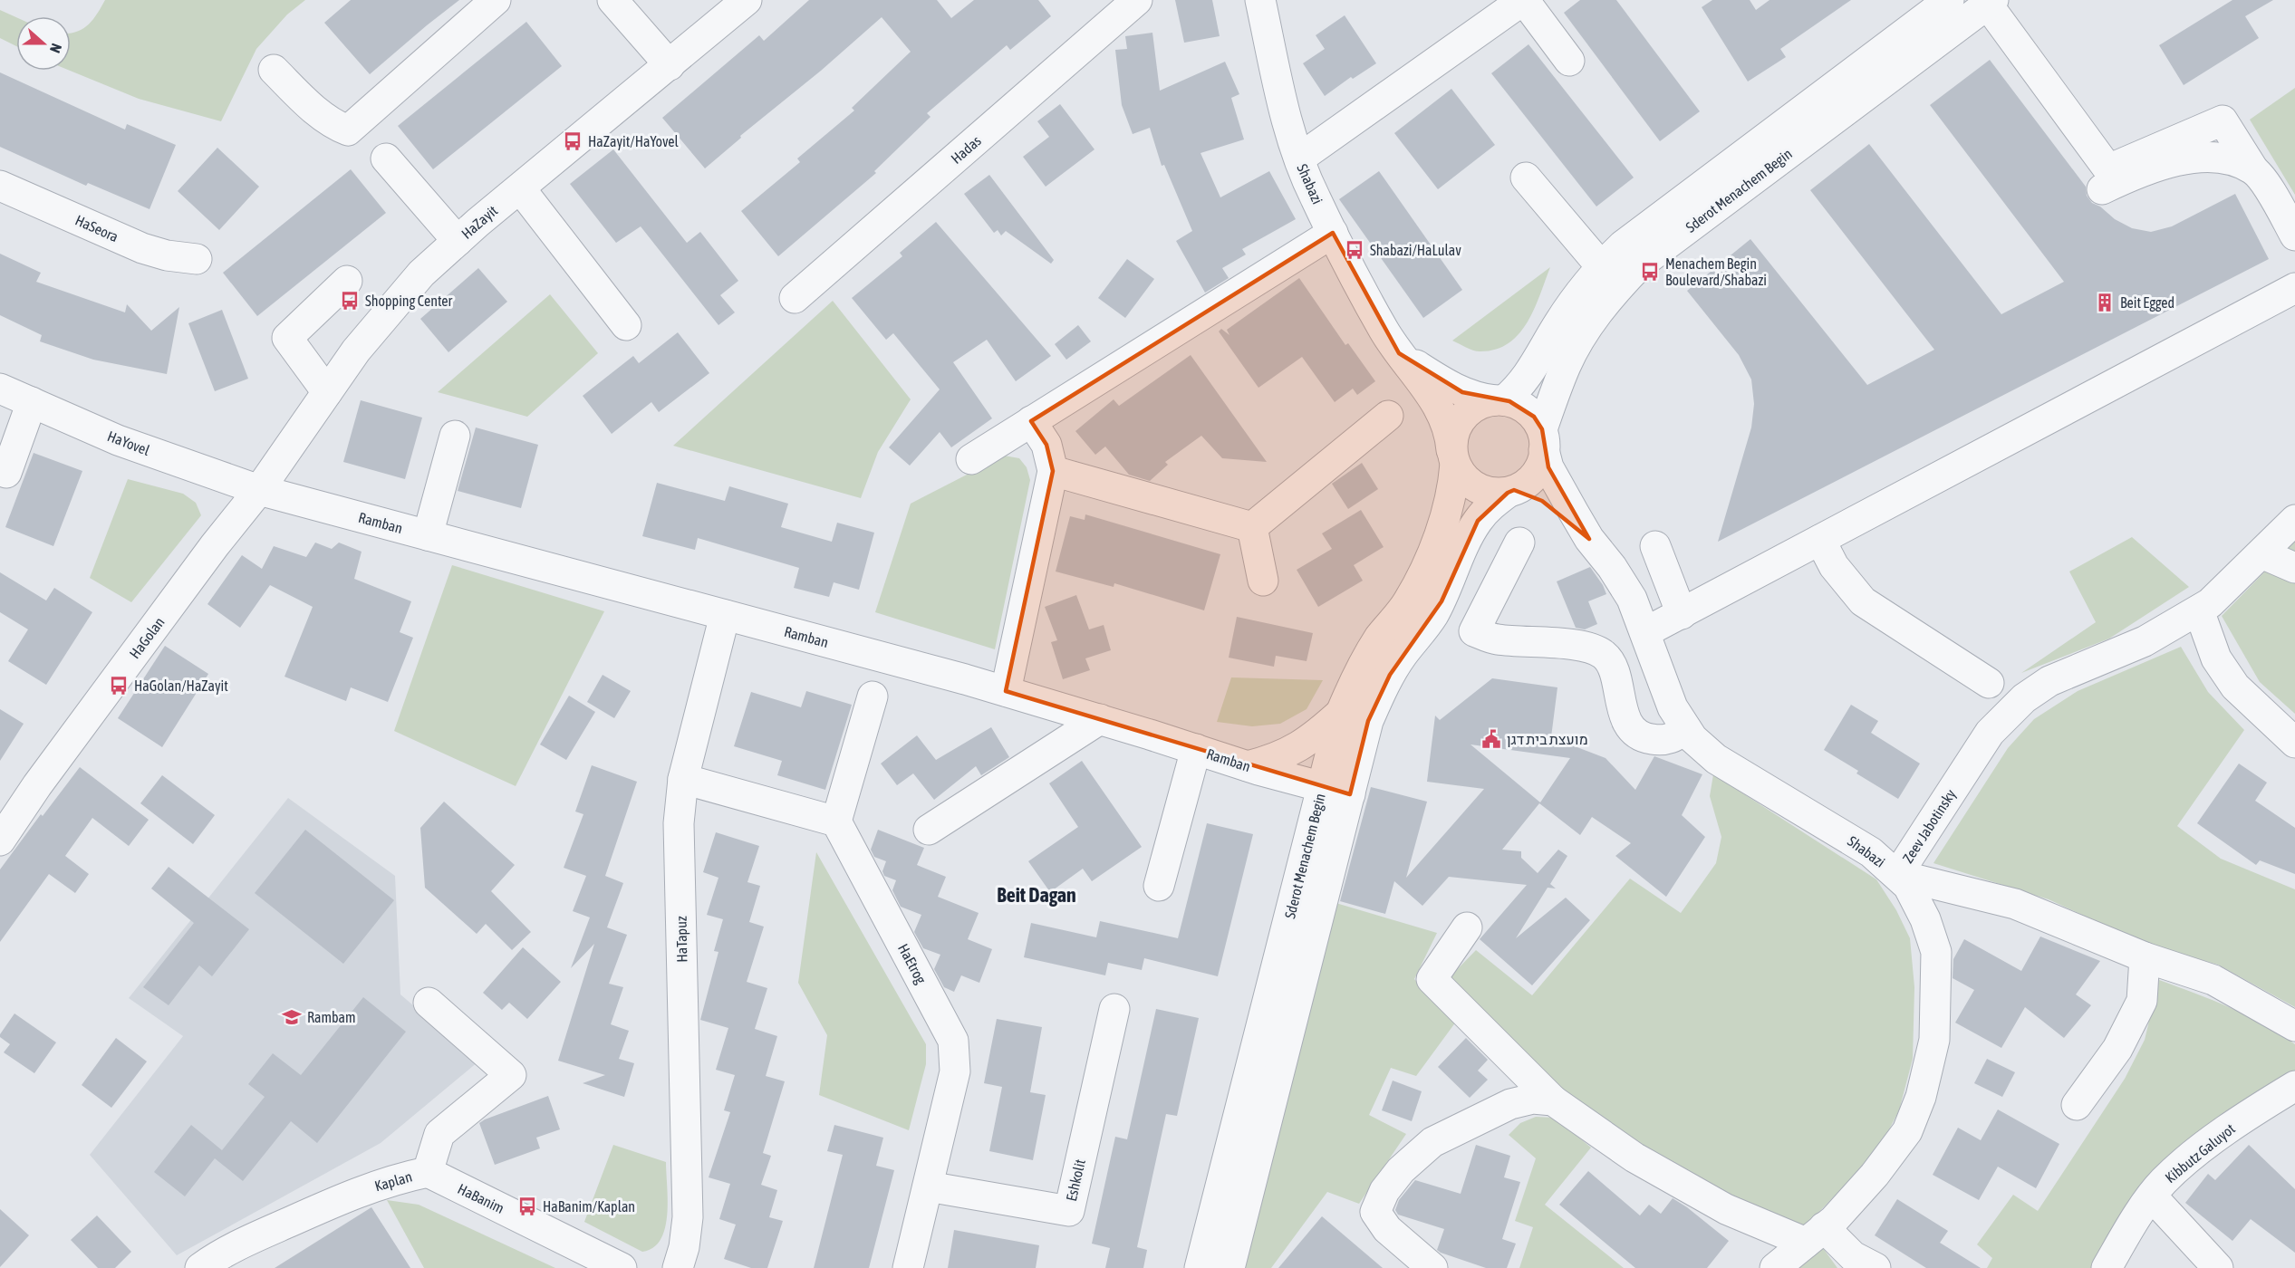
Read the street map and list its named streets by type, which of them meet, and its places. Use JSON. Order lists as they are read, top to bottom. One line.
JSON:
{"streets":{"street":["Hadas","Shabazi","Sderot Menachem Begin","HaZayit","HaSeora","HaYovel","Ramban","HaGolan","Zeev Jabotinsky","HaTapuz","HaEtrog","Kibbutz Galuyot","Eshkolit","Kaplan","HaBanim"]},"crossings":[["Shabazi","Sderot Menachem Begin"],["Shabazi","Zeev Jabotinsky"],["Sderot Menachem Begin","Ramban"],["HaZayit","HaYovel"],["HaZayit","Ramban"],["HaZayit","HaGolan"],["HaYovel","Ramban"],["HaYovel","HaGolan"],["Ramban","HaGolan"],["Ramban","HaTapuz"],["HaEtrog","Eshkolit"],["Kaplan","HaBanim"]],"districts":["Beit Dagan"],"places":{"bus stop":["HaZayit/HaYovel","Shabazi/HaLulav","Menachem Begin Boulevard/Shabazi","Shopping Center","HaGolan/HaZayit","HaBanim/Kaplan"],"building":["Beit Egged"],"public building":["מועצת בית דגן"],"school or university":["Rambam"]},"north":"right"}
